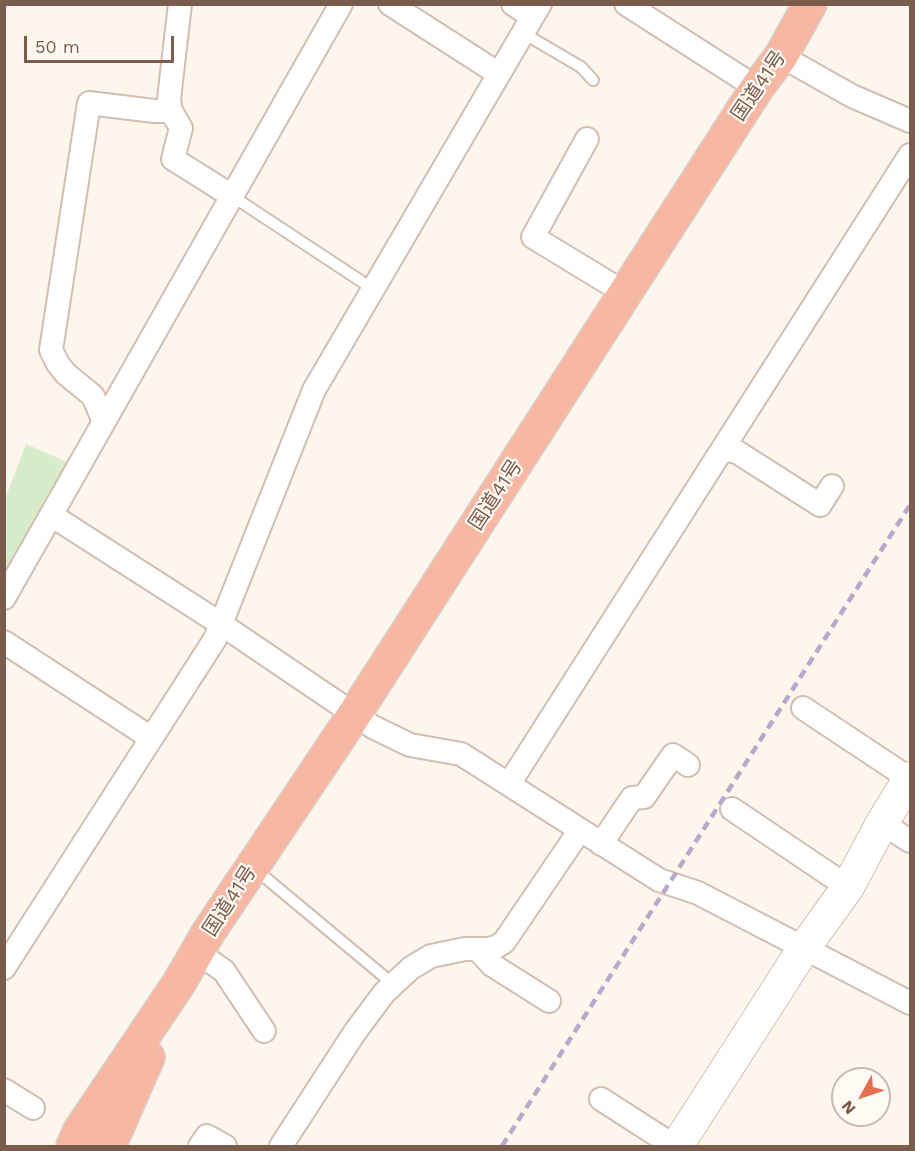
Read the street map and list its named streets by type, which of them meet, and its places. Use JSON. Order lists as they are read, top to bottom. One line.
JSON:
{"streets":{"highway":["国道41号"]},"scale_bar":"50 m","north":"bottom left"}
